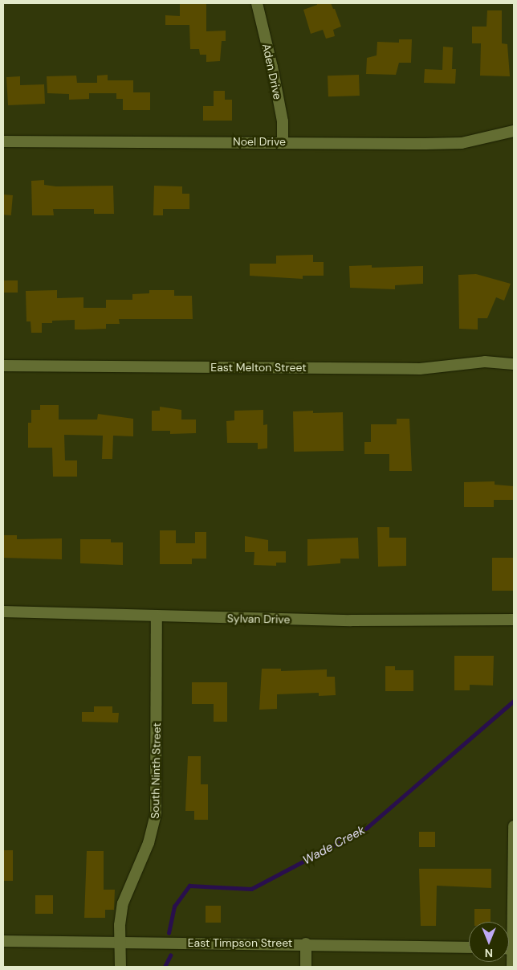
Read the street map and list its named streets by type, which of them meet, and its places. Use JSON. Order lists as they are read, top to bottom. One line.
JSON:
{"streets":{"street":["Aden Drive","Noel Drive","East Melton Street","Sylvan Drive","South Ninth Street","East Timpson Street"]},"crossings":[["Aden Drive","Noel Drive"],["Sylvan Drive","South Ninth Street"],["South Ninth Street","East Timpson Street"]],"water":["Wade Creek"],"north":"bottom"}
